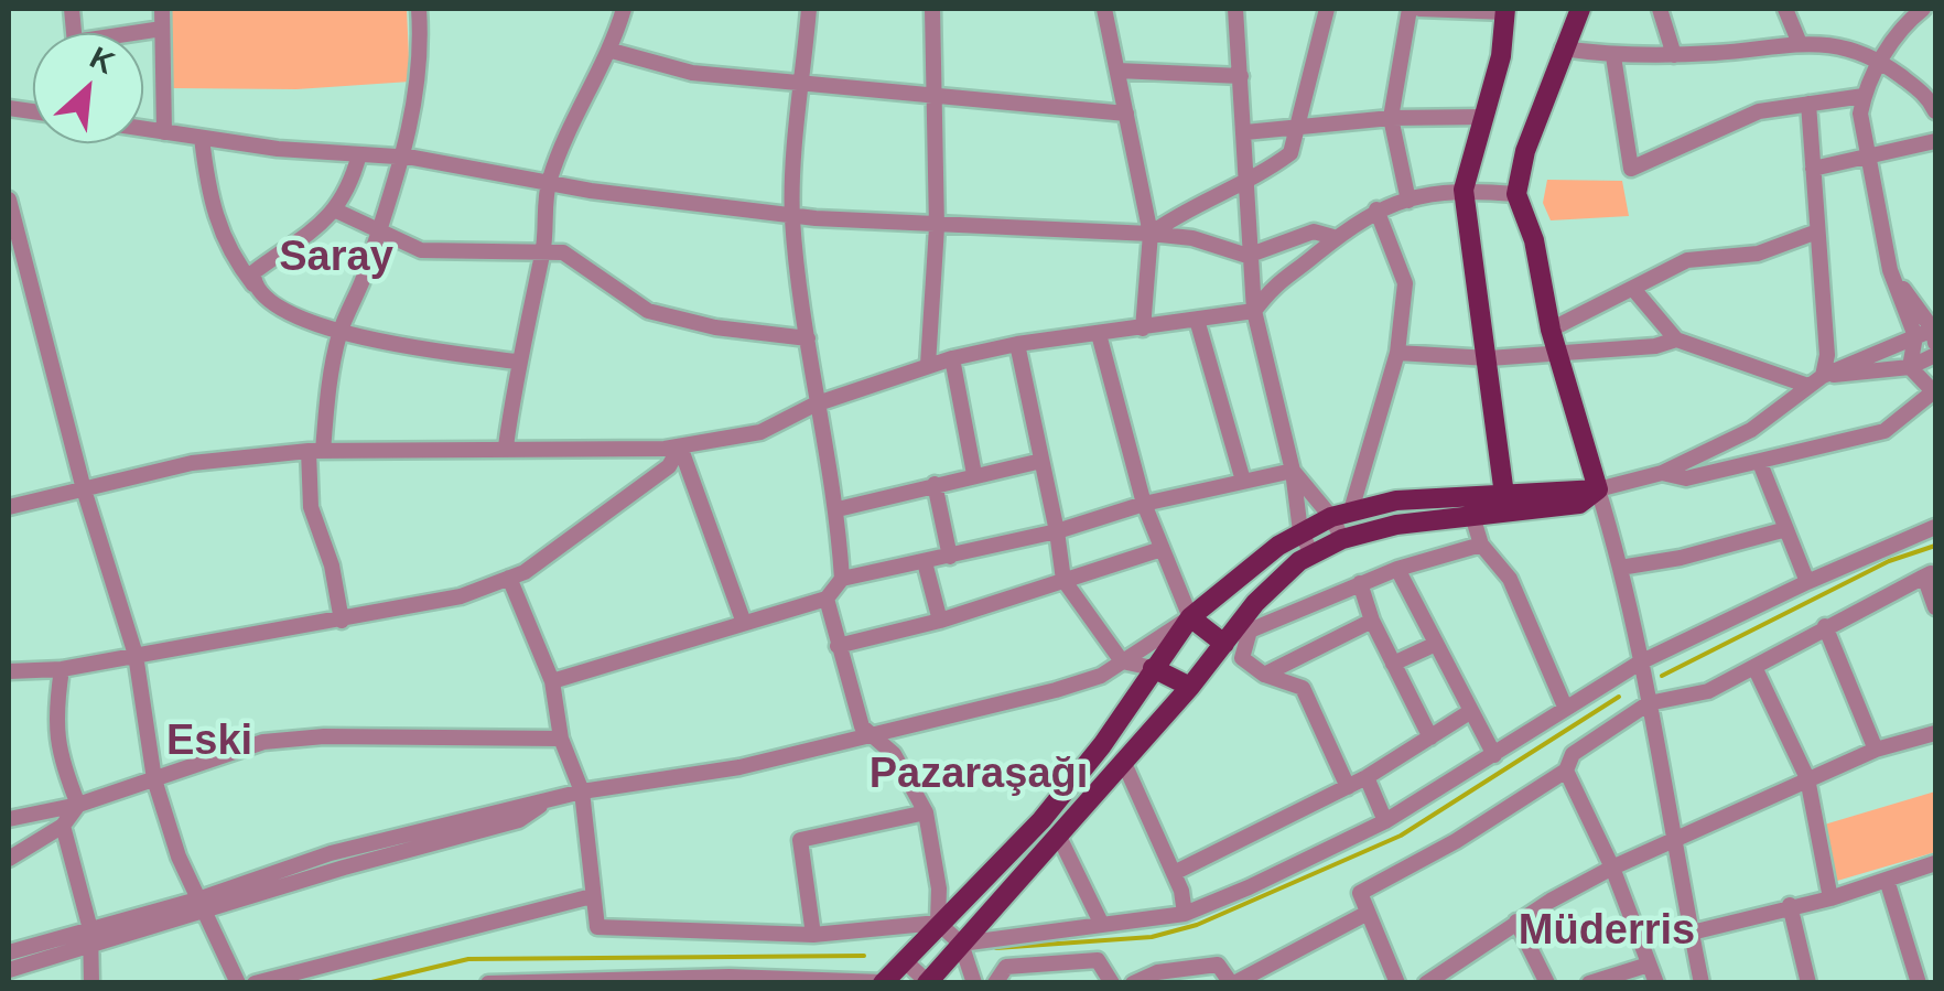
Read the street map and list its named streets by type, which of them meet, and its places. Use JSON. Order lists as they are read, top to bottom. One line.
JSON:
{"districts":["Saray","Eski","Pazaraşağı","Müderris"],"north":"top right"}
